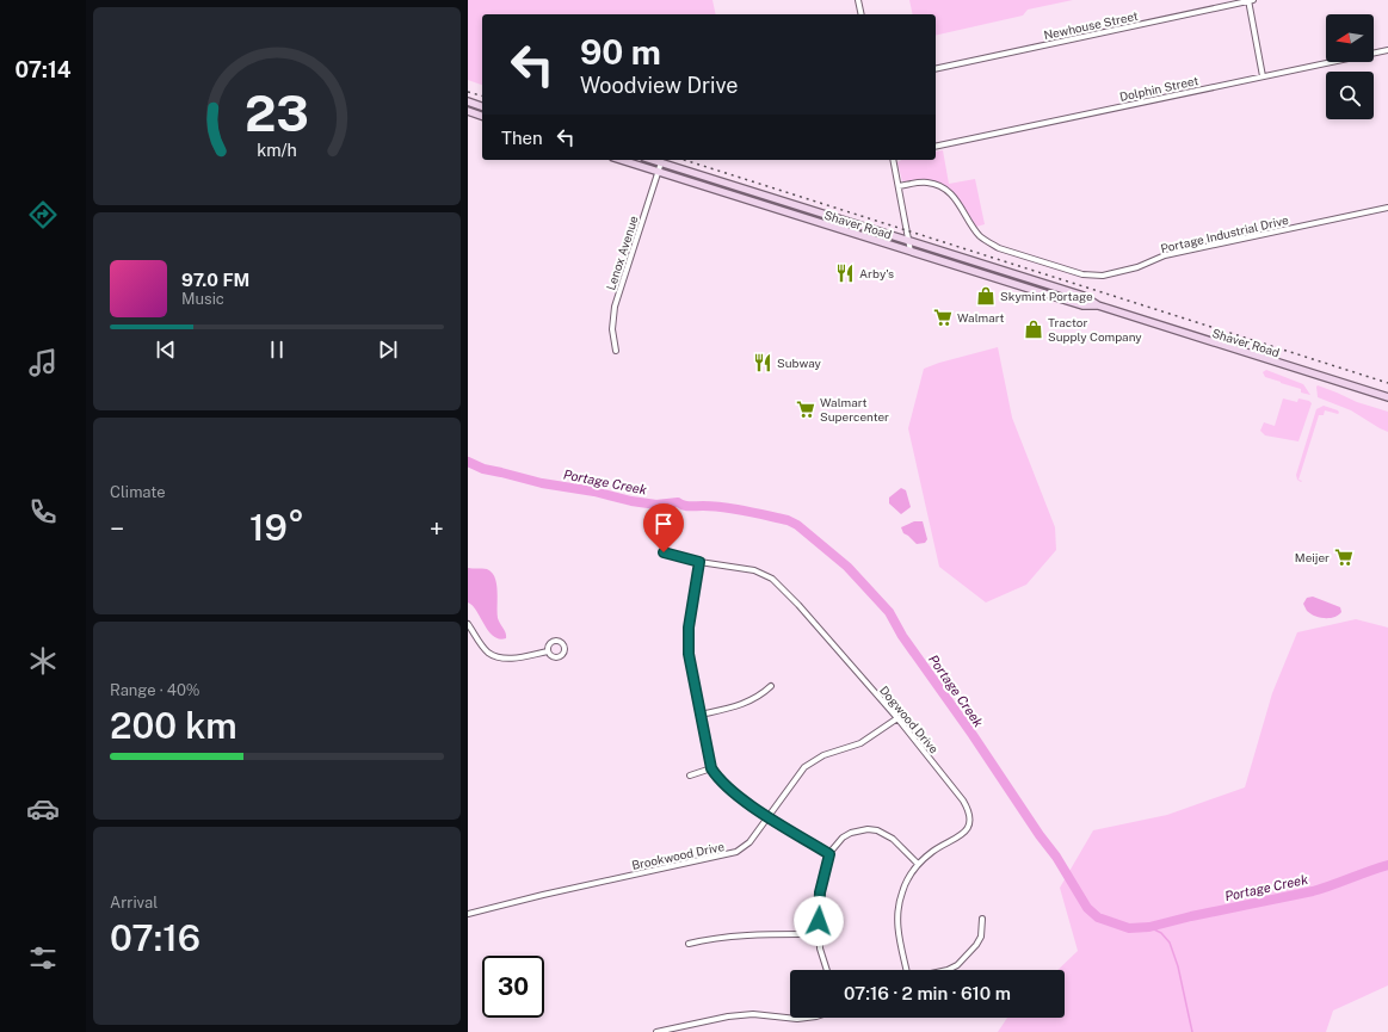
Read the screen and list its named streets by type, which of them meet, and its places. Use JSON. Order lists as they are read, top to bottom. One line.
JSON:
{"streets":{"main road":["Shaver Road"],"street":["Newhouse Street","Dolphin Street","Portage Industrial Drive","Lenox Avenue","Dogwood Drive","Brookwood Drive"]},"crossings":[["Shaver Road","Lenox Avenue"],["Dogwood Drive","Brookwood Drive"]],"water":["Portage Creek"],"places":{"restaurant":["Arby's","Subway"],"shop":["Skymint Portage","Tractor Supply Company"],"supermarket":["Walmart","Walmart Supercenter","Meijer"]},"north":"left","page":{"tabs":"07:14","turn":["90 m","Woodview Drive"],"then":"Then","song":["97.0 FM","Music"],"tile":["Climate",["Range · 40%","200 km"],["Arrival","07:16"]],"heat":["−","19°","+"],"limit":"30","trip":"07:16 · 2 min · 610 m","gauge":["23","km/h"]}}
